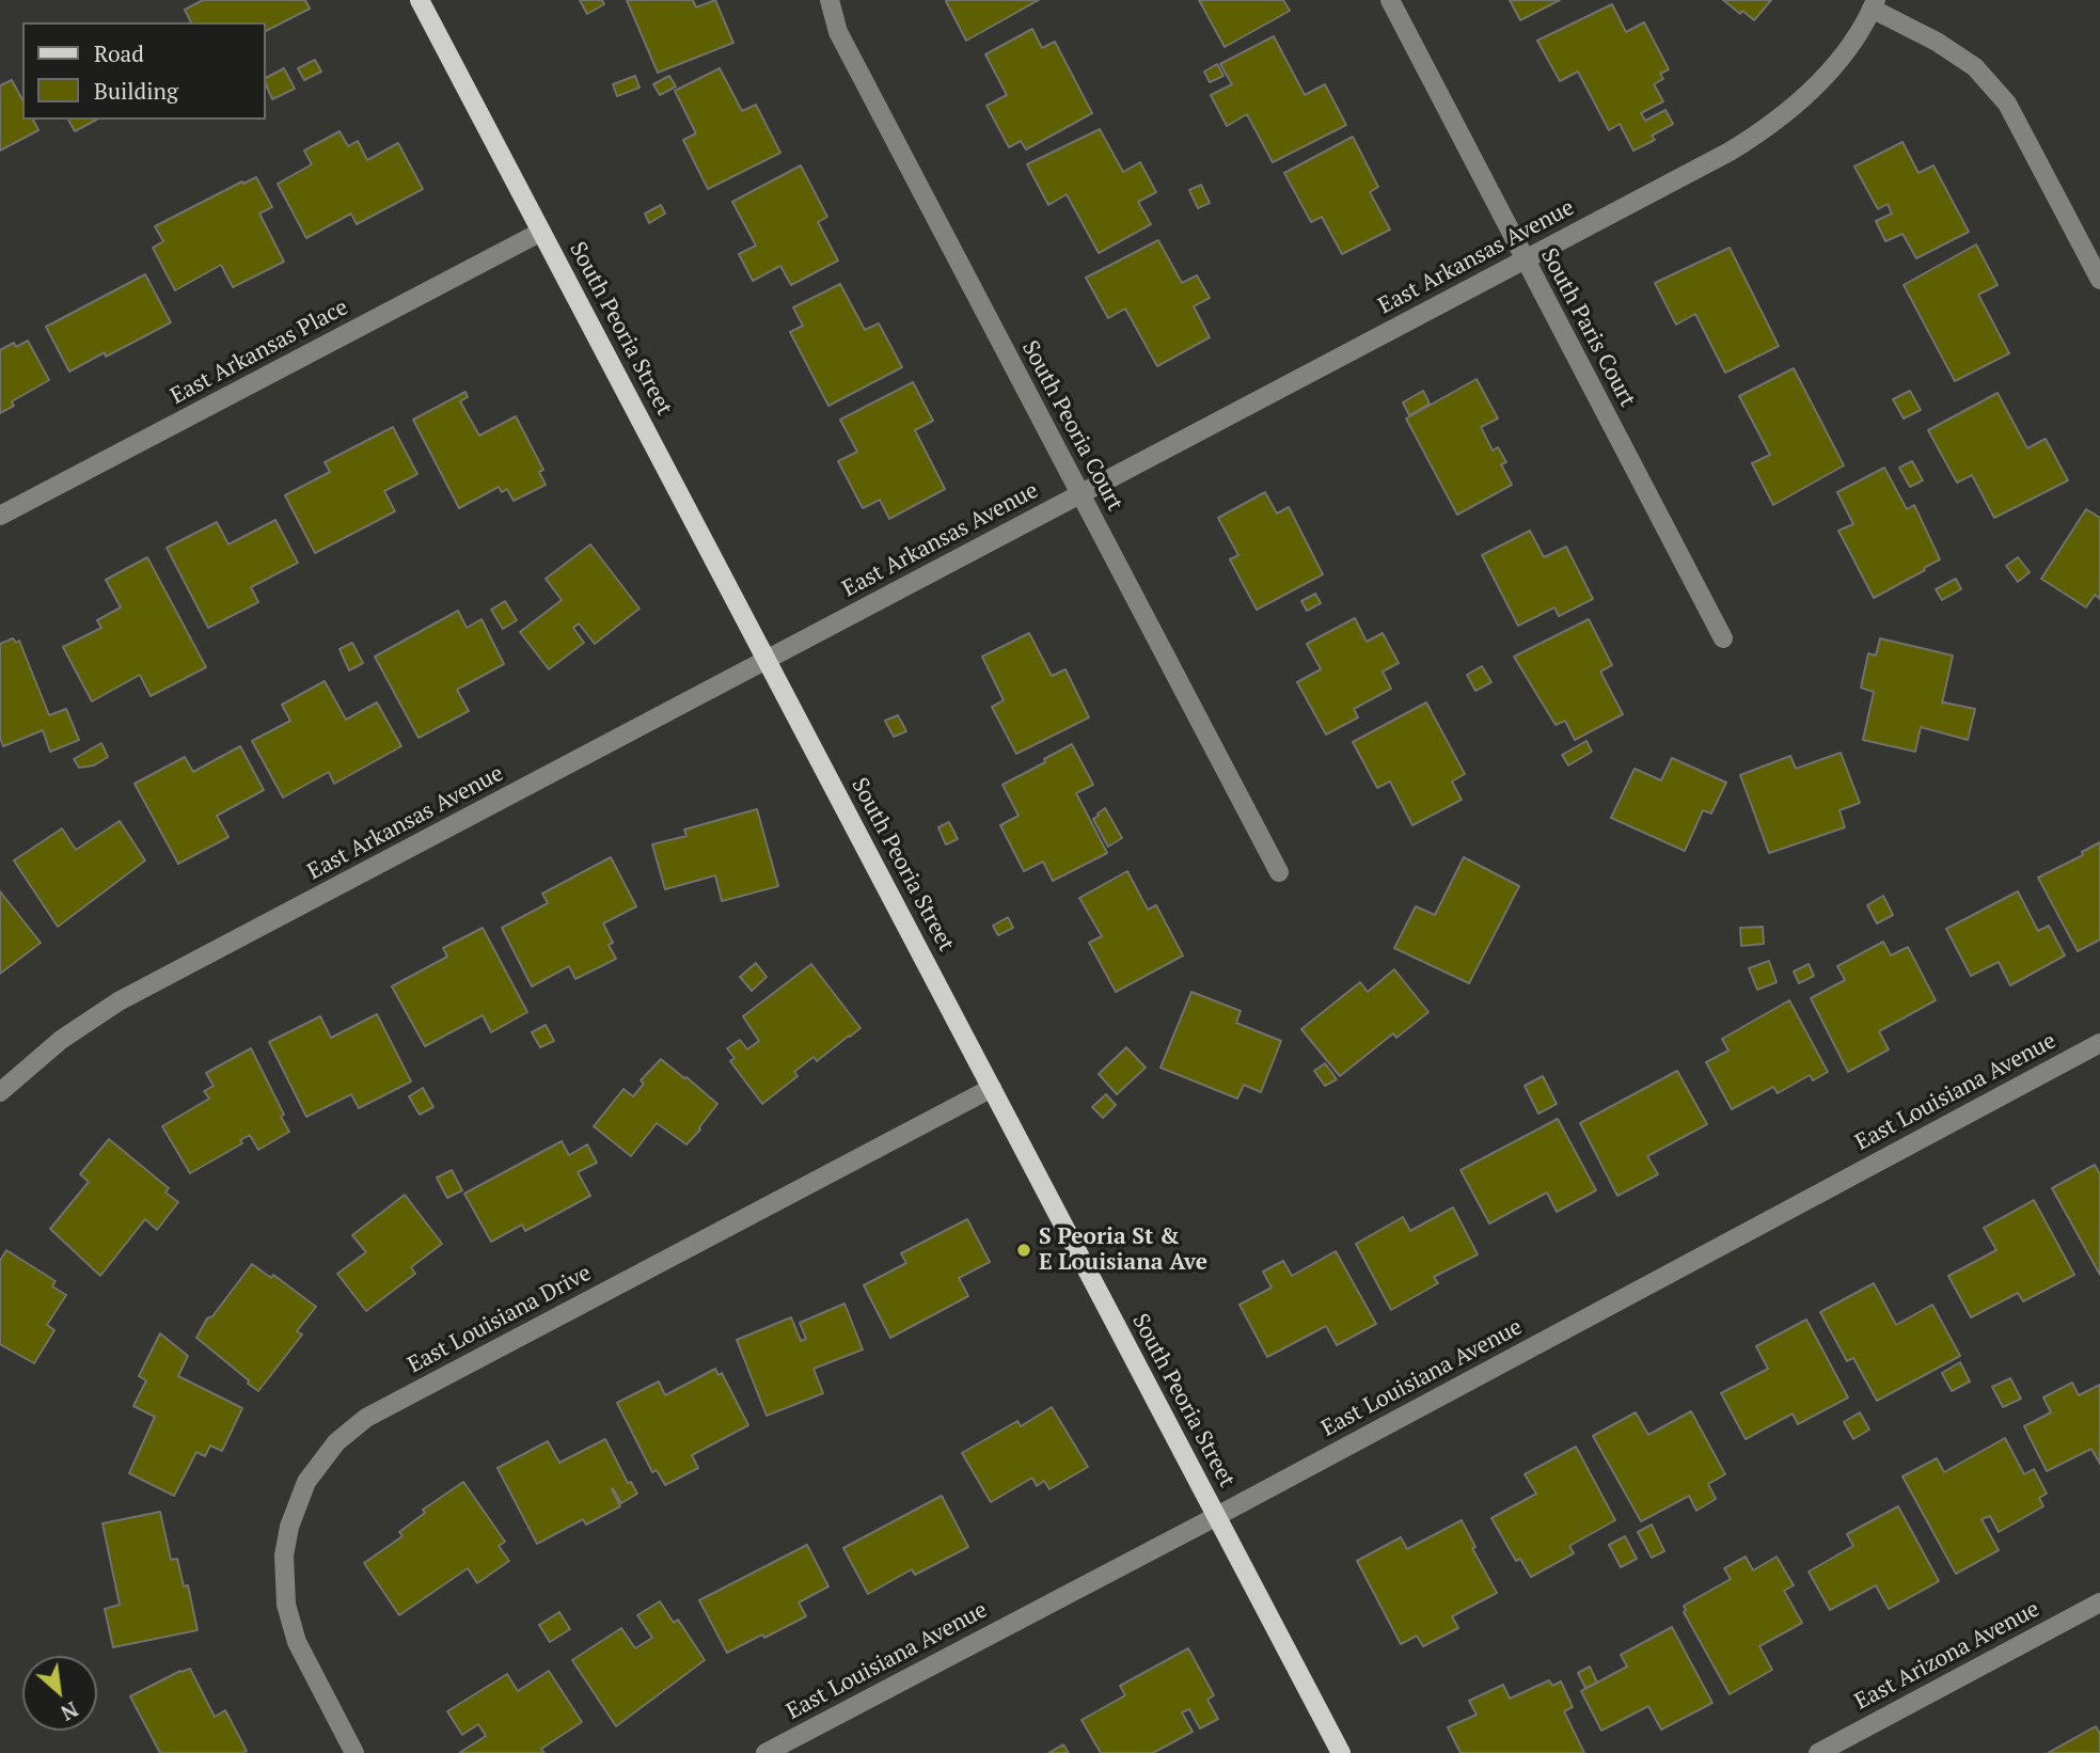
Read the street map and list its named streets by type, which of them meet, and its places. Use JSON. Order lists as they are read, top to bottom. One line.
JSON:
{"streets":{"main road":["South Peoria Street"],"street":["East Arkansas Avenue","South Paris Court","East Arkansas Place","South Peoria Court","East Louisiana Avenue","East Louisiana Drive","East Arizona Avenue"]},"crossings":[["East Arkansas Avenue","South Paris Court"],["East Arkansas Avenue","South Peoria Street"],["East Arkansas Avenue","South Peoria Court"],["South Peoria Street","East Arkansas Place"],["South Peoria Street","East Louisiana Avenue"],["South Peoria Street","East Louisiana Drive"]],"places":["S Peoria St & E Louisiana Ave"],"legend":["Road","Building"],"north":"bottom right"}
